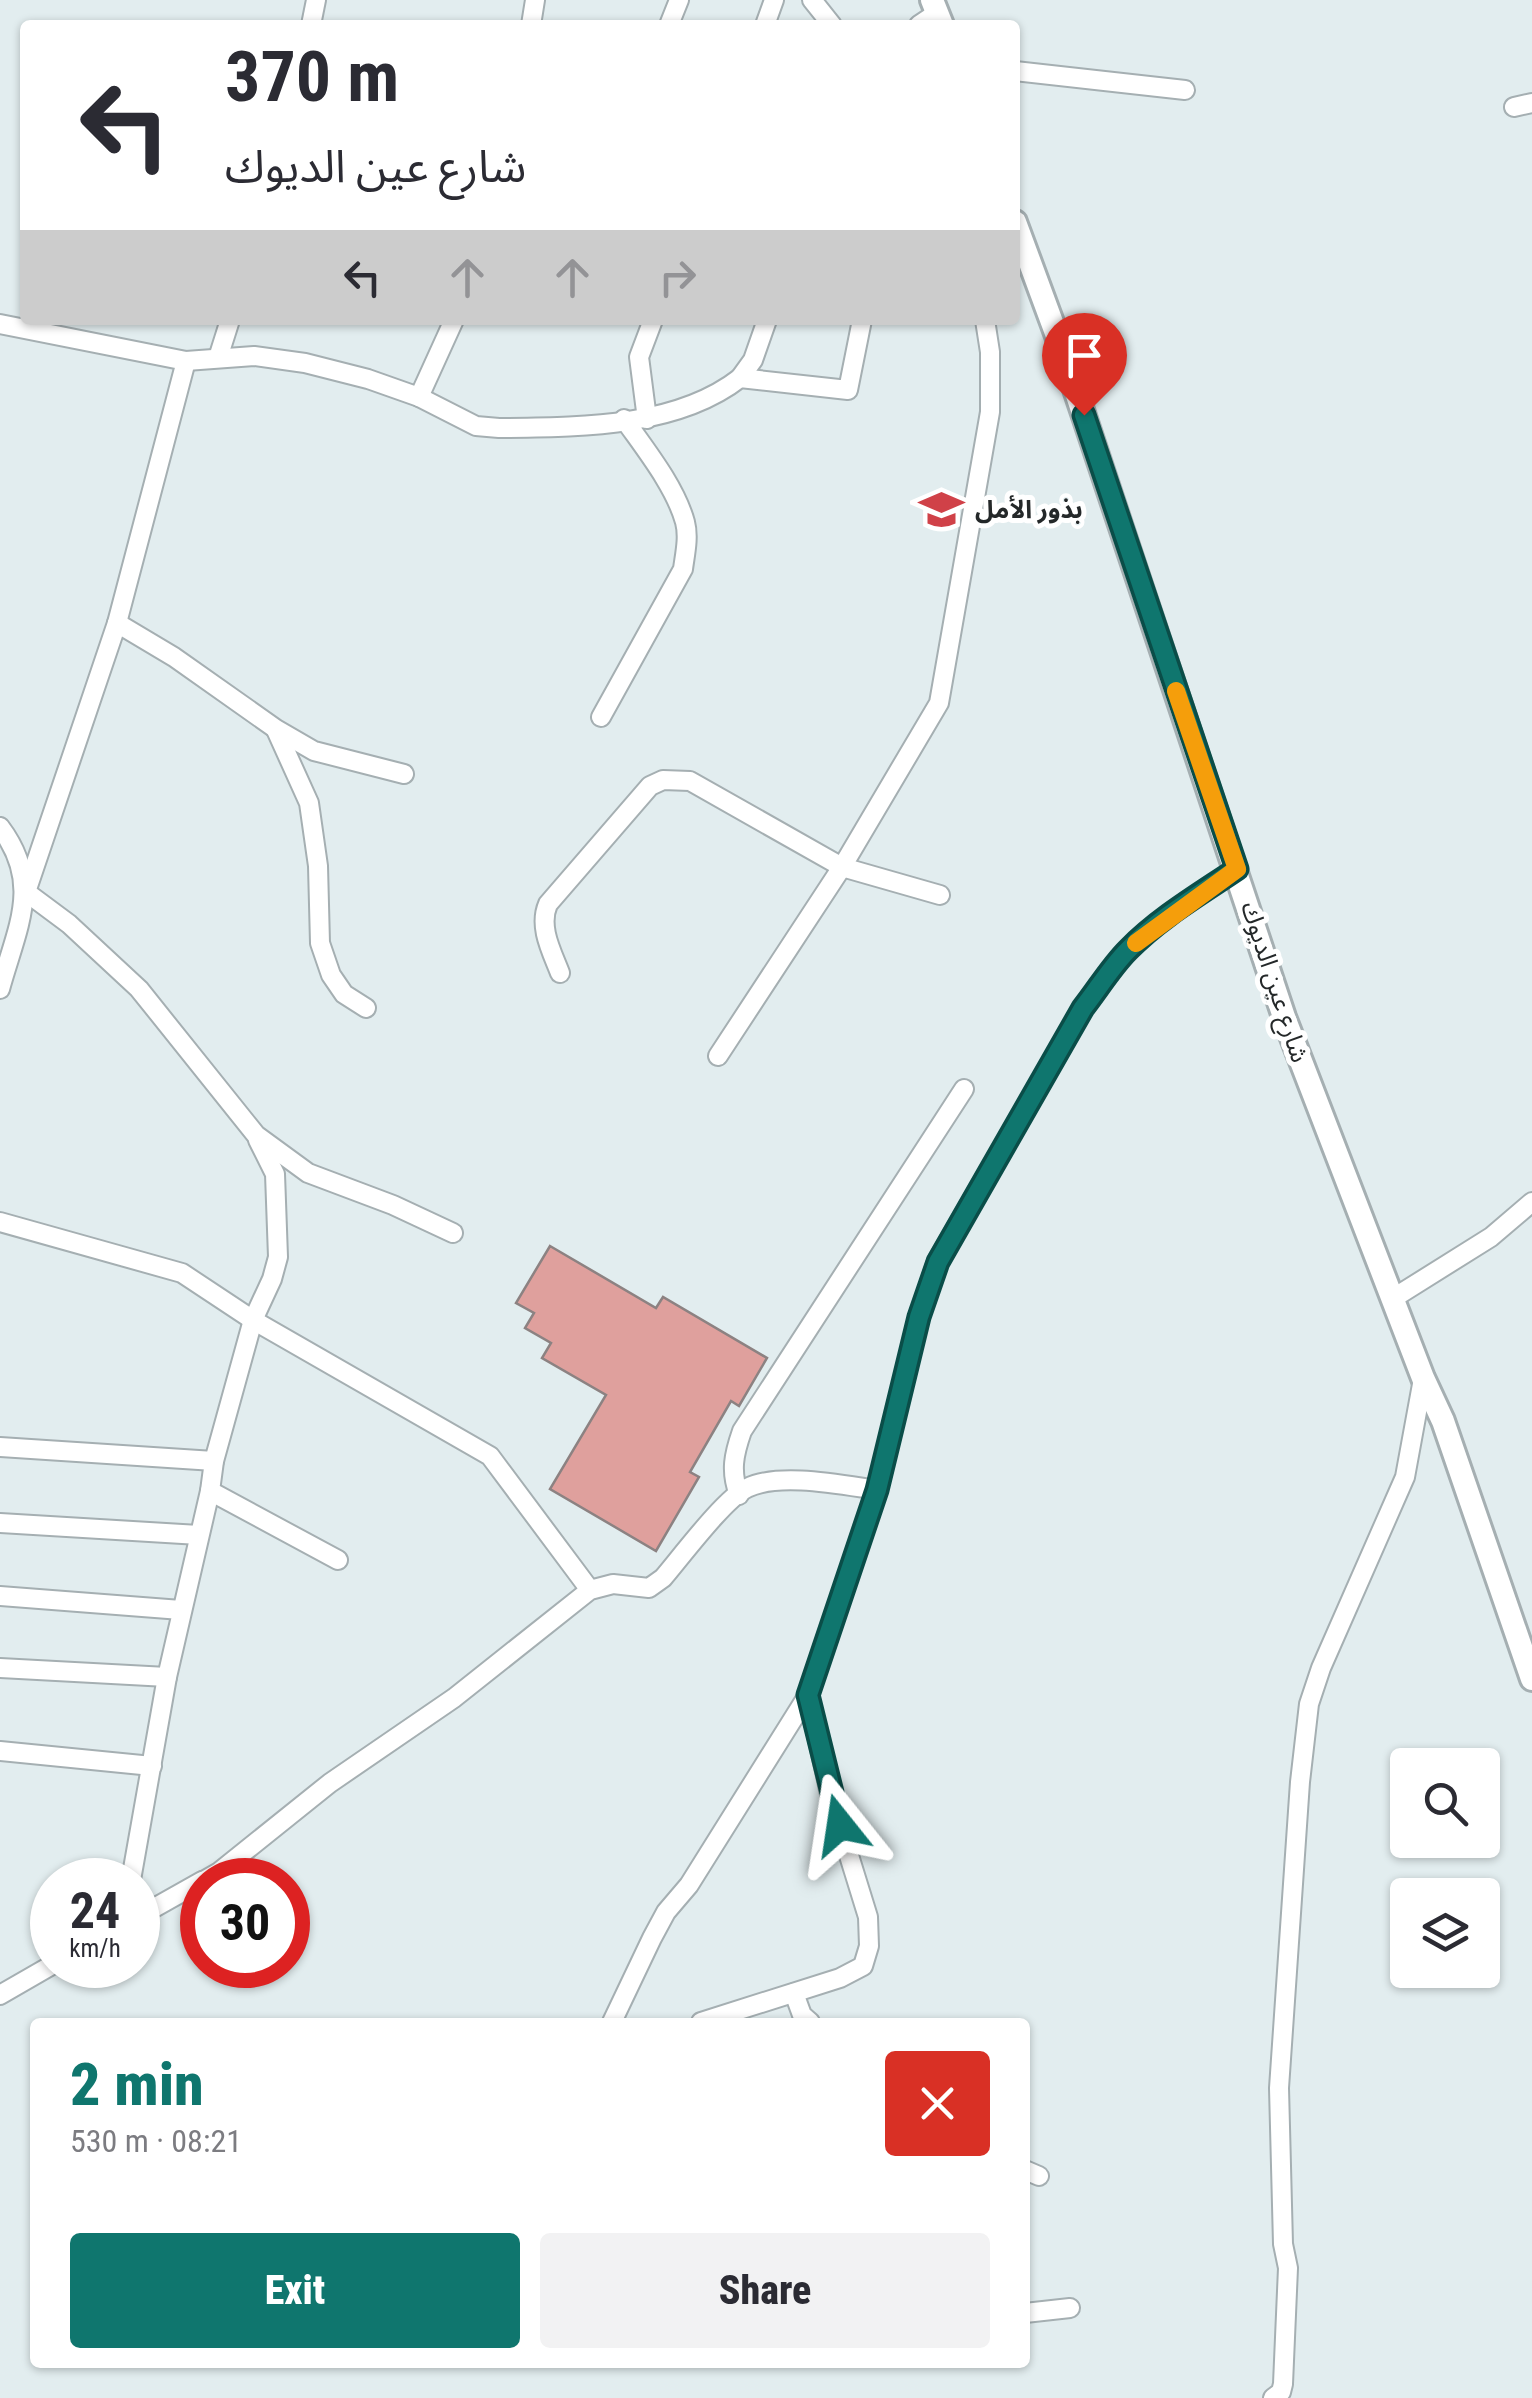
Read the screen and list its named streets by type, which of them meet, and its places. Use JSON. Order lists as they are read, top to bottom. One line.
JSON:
{"streets":{"main road":["شارع عين الديوك"]},"places":{"school or university":["بذور الأمل"]},"page":{"turn":["370 m","شارع عين الديوك"],"speed":"24 km/h","limit":"30","heading":["2 min","530 m · 08:21"],"buttons":["Exit","Share"]}}
